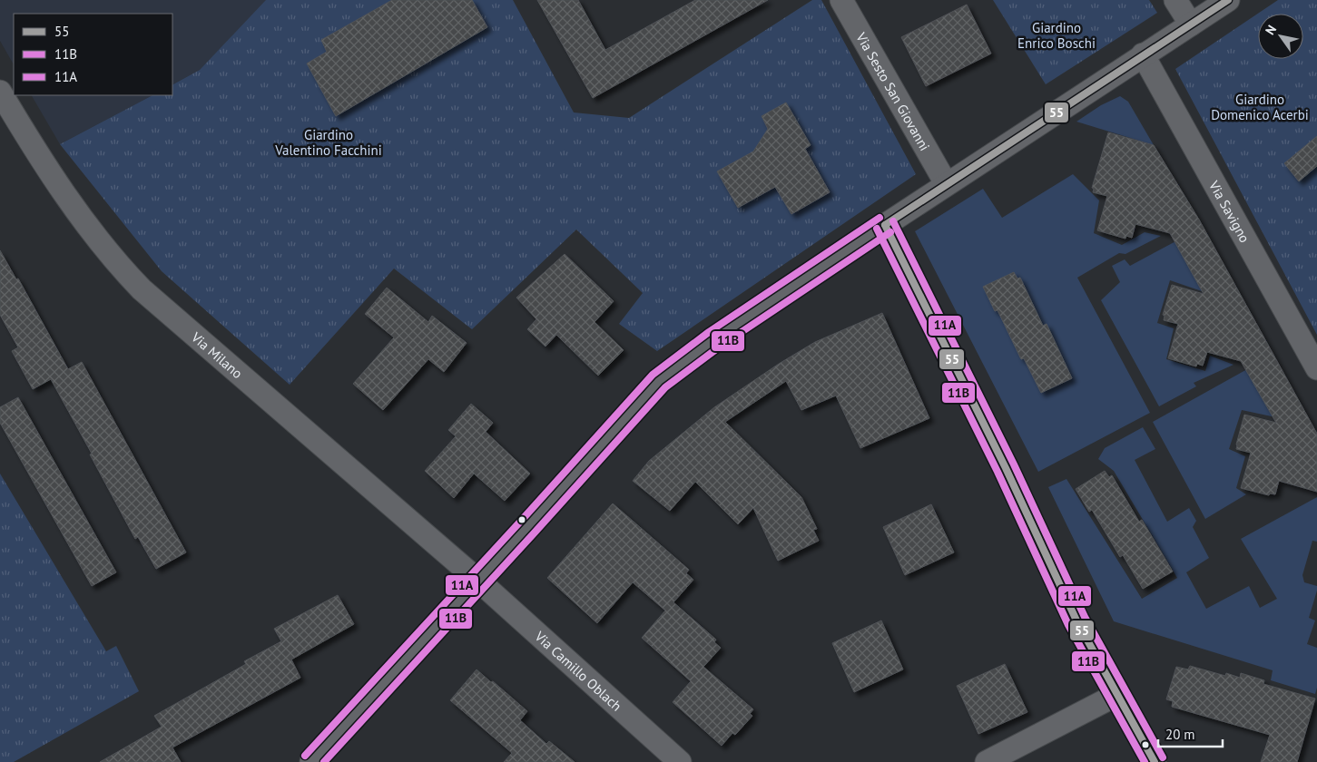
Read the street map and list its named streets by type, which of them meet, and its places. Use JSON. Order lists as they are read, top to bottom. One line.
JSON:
{"streets":{"street":["Via Sesto San Giovanni","Via Savigno","Via Milano","Via Camillo Oblach"]},"crossings":[["Via Milano","Via Camillo Oblach"]],"parks":["Giardino Enrico Boschi","Giardino Domenico Acerbi","Giardino Valentino Facchini"],"lines":["transit line 55","transit line 11A","transit line 11B"],"legend":["55","11B","11A"],"scale_bar":"20 m","north":"top left"}
